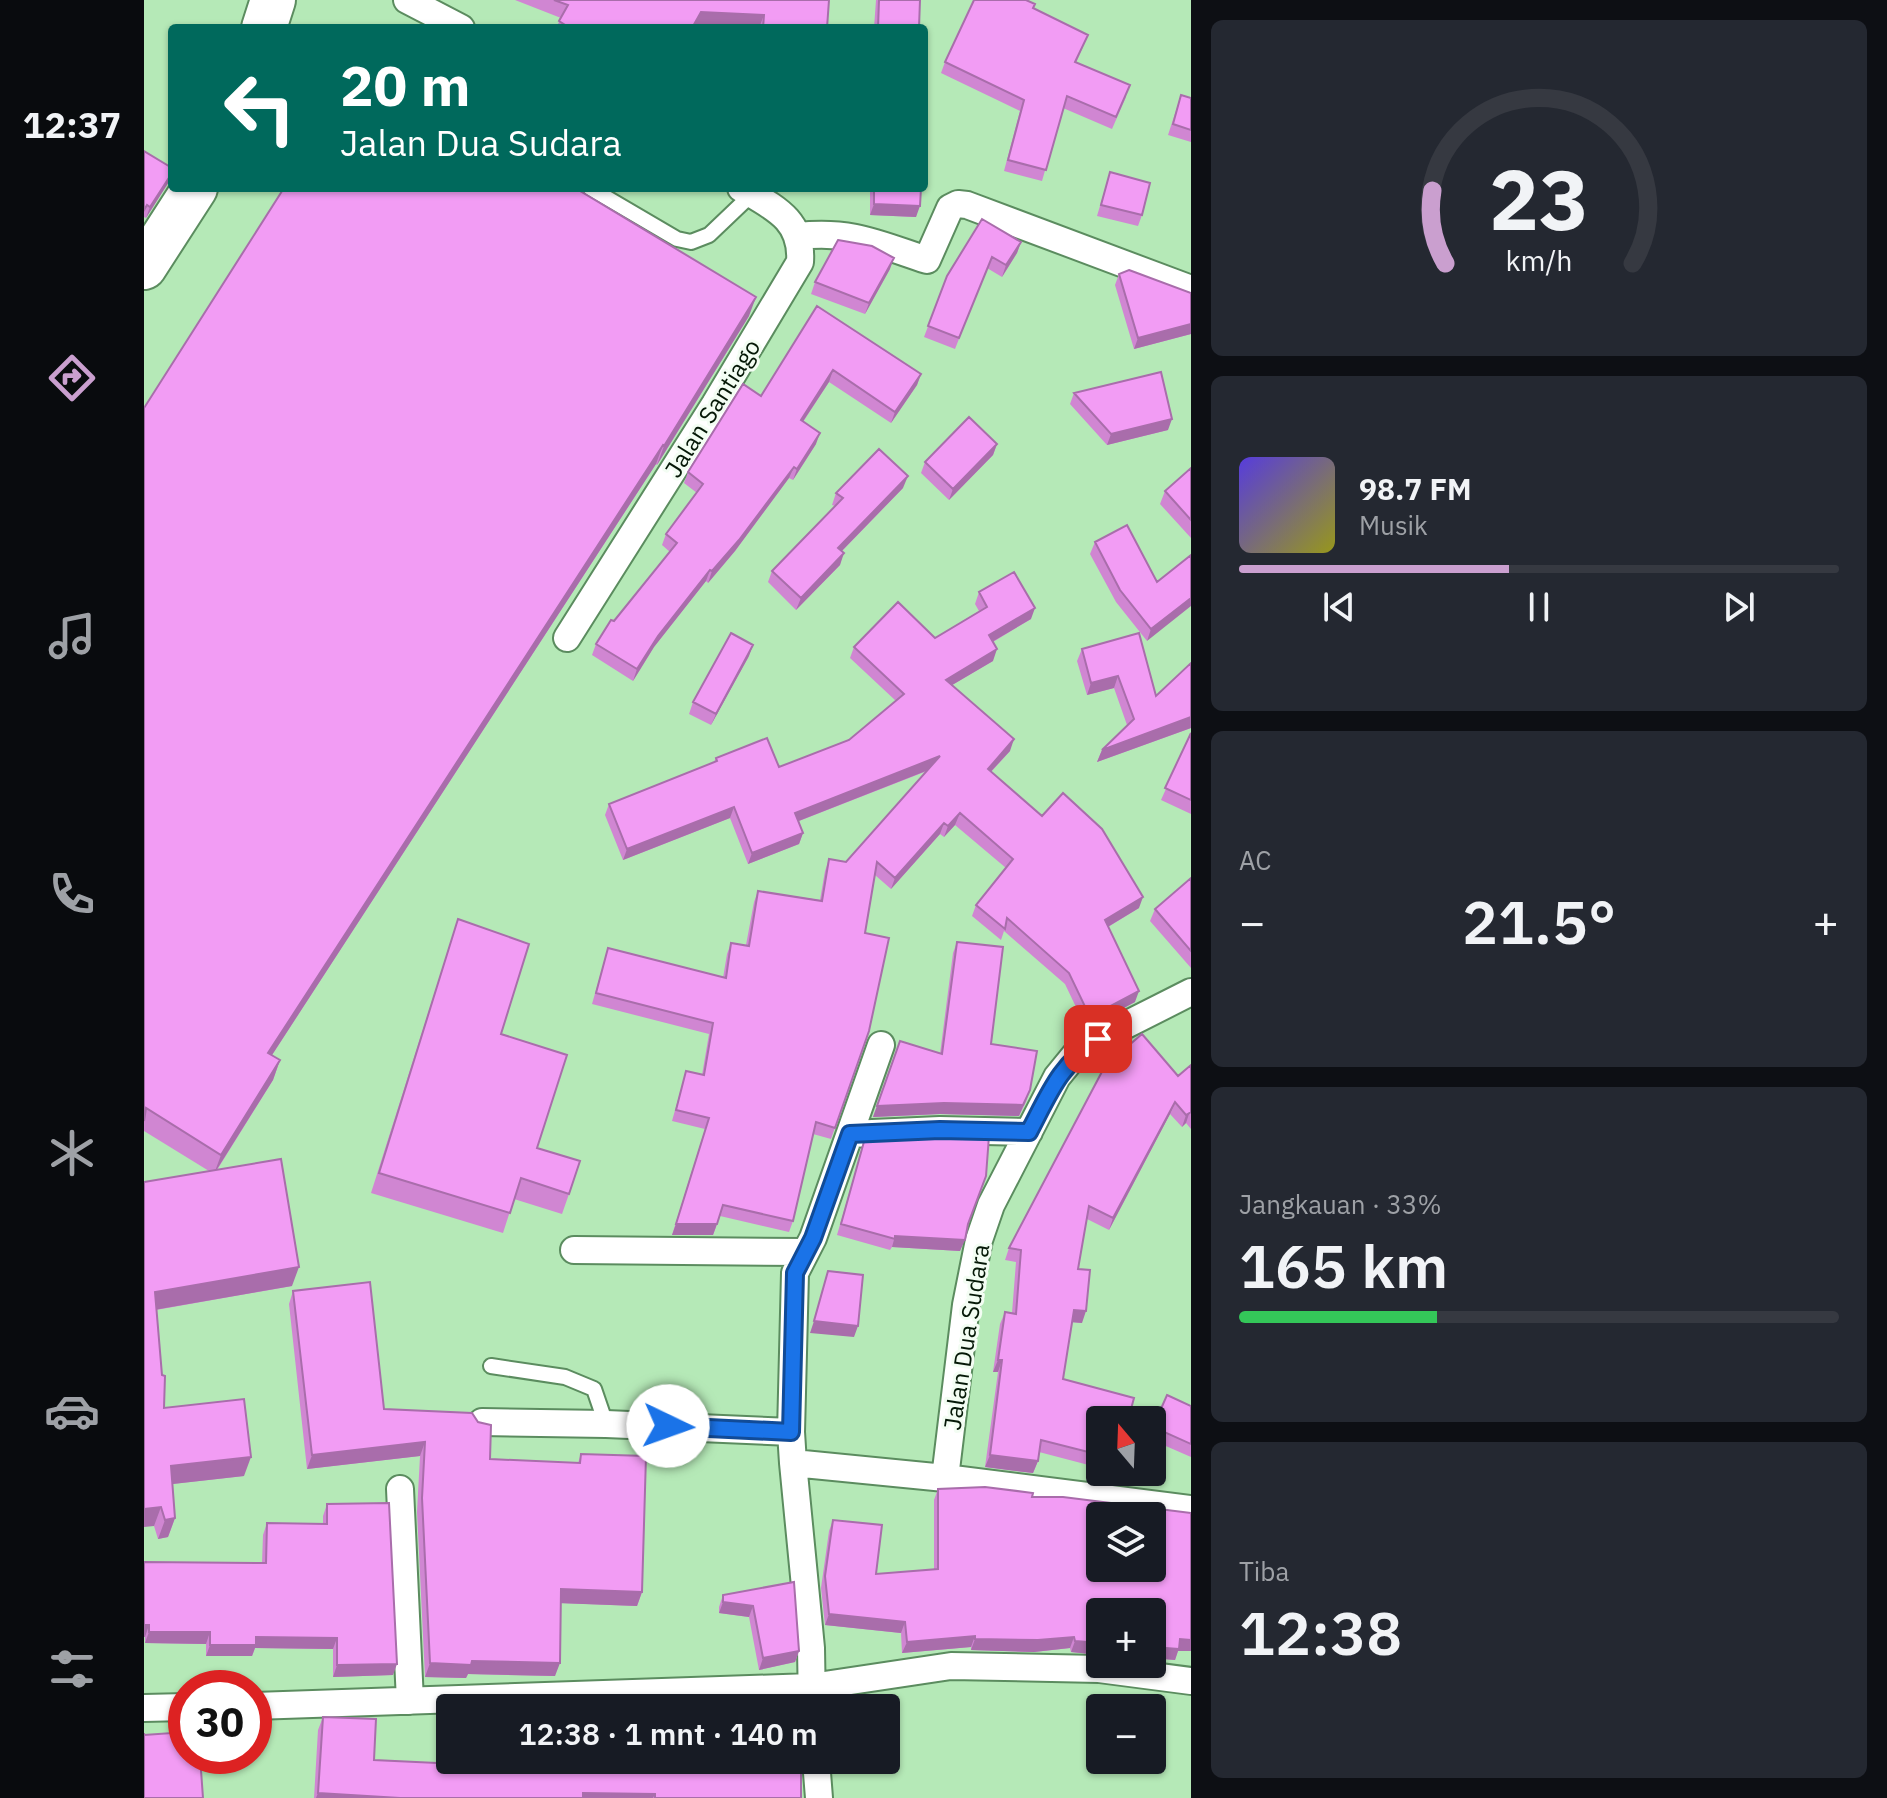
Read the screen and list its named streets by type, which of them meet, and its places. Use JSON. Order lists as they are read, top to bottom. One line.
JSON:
{"streets":{"street":["Jalan Santiago","Jalan Dua Sudara"]},"north":"top","page":{"tabs":"12:37","turn":["20 m","Jalan Dua Sudara"],"song":["98.7 FM","Musik"],"tile":["AC",["Jangkauan · 33%","165 km"],["Tiba","12:38"]],"heat":["−","21.5°","+"],"map_buttons":["+","−"],"limit":"30","trip":"12:38 · 1 mnt · 140 m","gauge":["23","km/h"]}}
